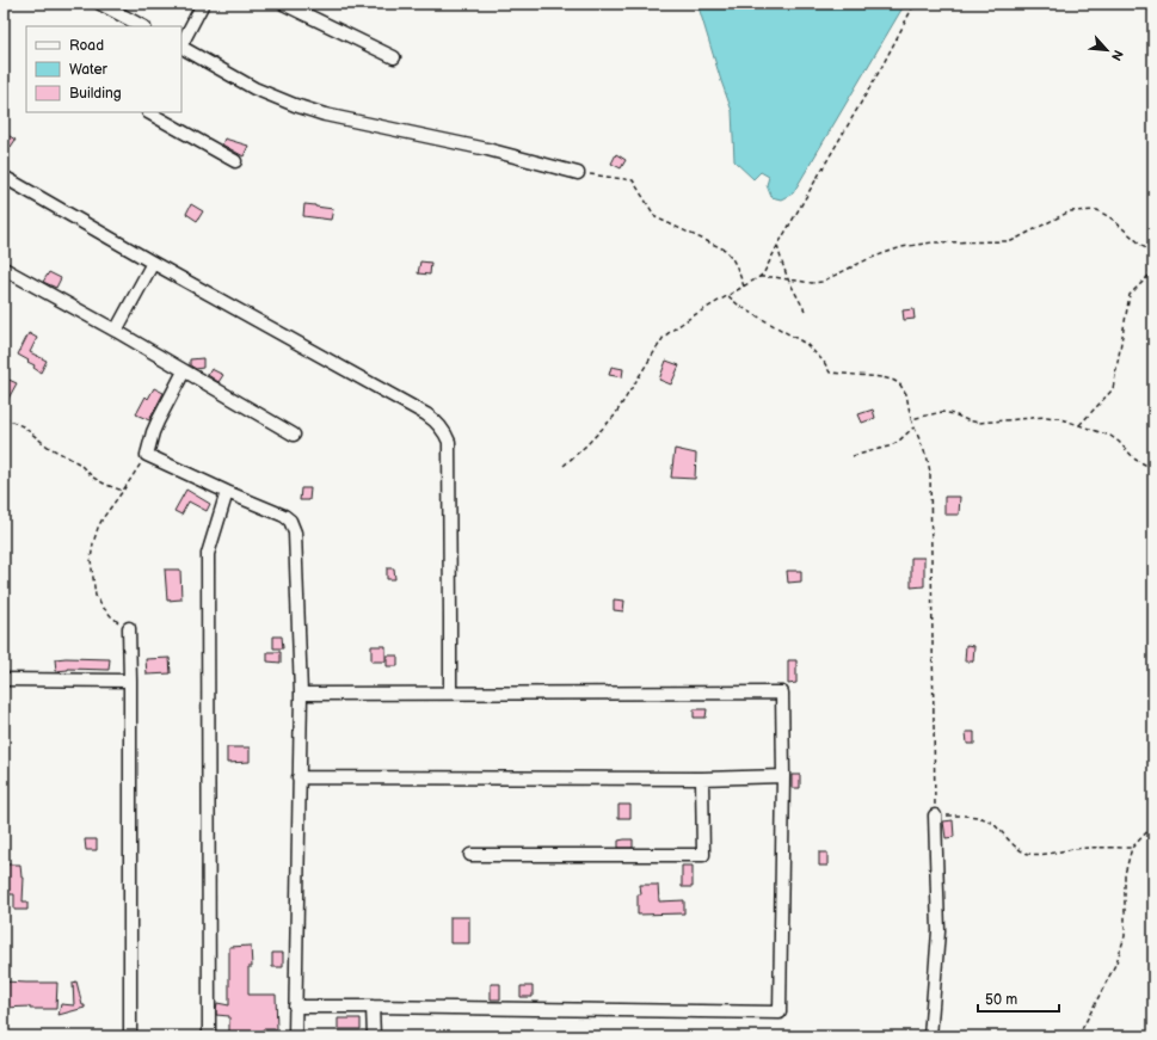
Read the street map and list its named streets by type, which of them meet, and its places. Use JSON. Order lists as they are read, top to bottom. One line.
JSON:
{"legend":["Road","Water","Building"],"scale_bar":"50 m","north":"bottom right"}
